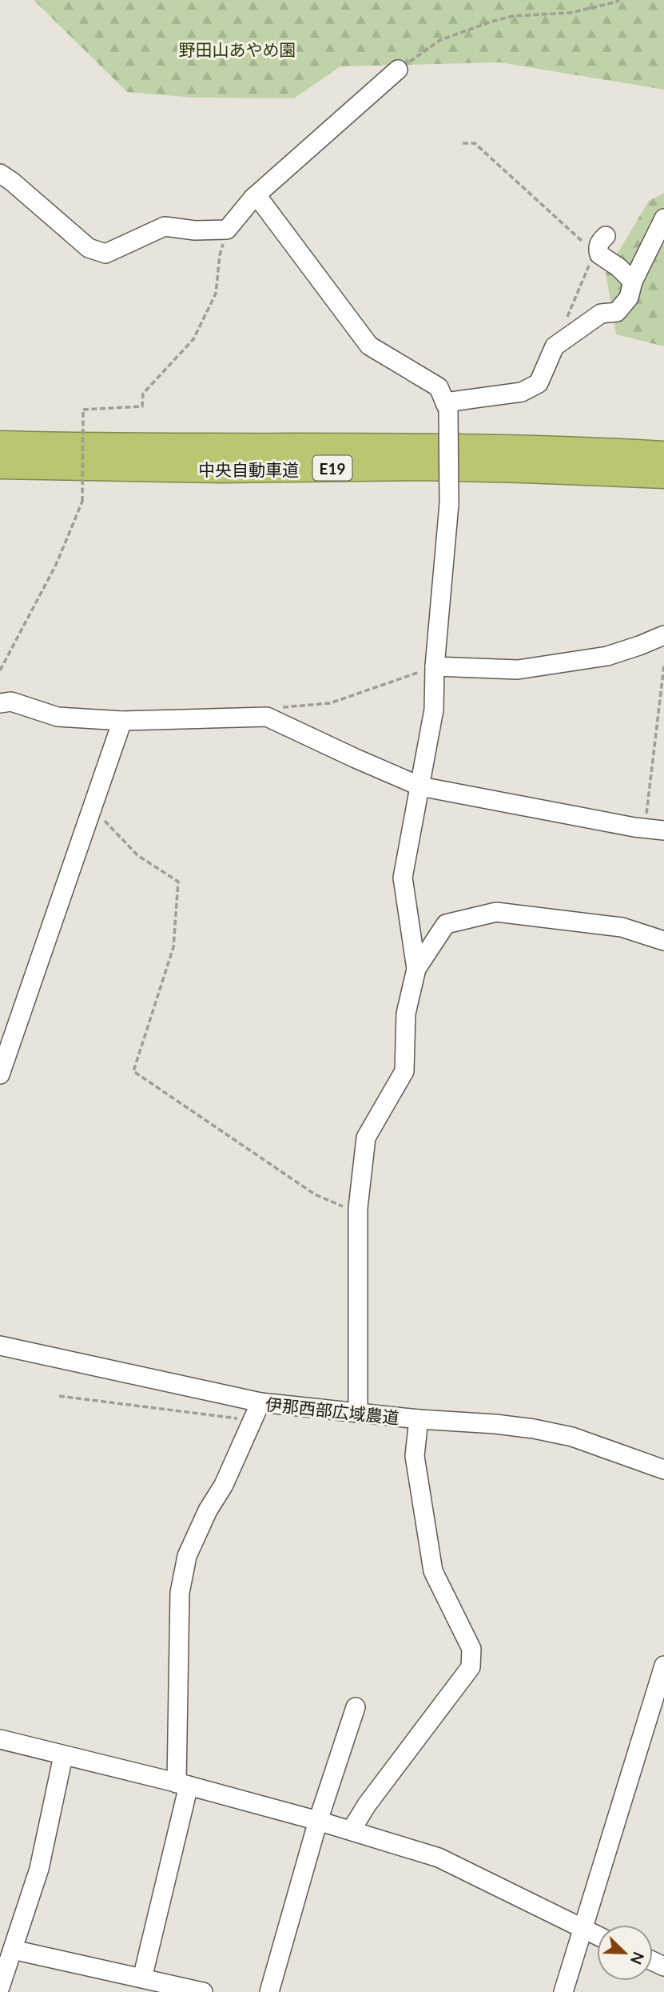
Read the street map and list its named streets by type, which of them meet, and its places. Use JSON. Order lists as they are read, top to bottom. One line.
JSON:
{"streets":{"highway":["E19","中央自動車道"],"street":["伊那西部広域農道"]},"parks":["野田山あやめ園"],"north":"bottom right"}
